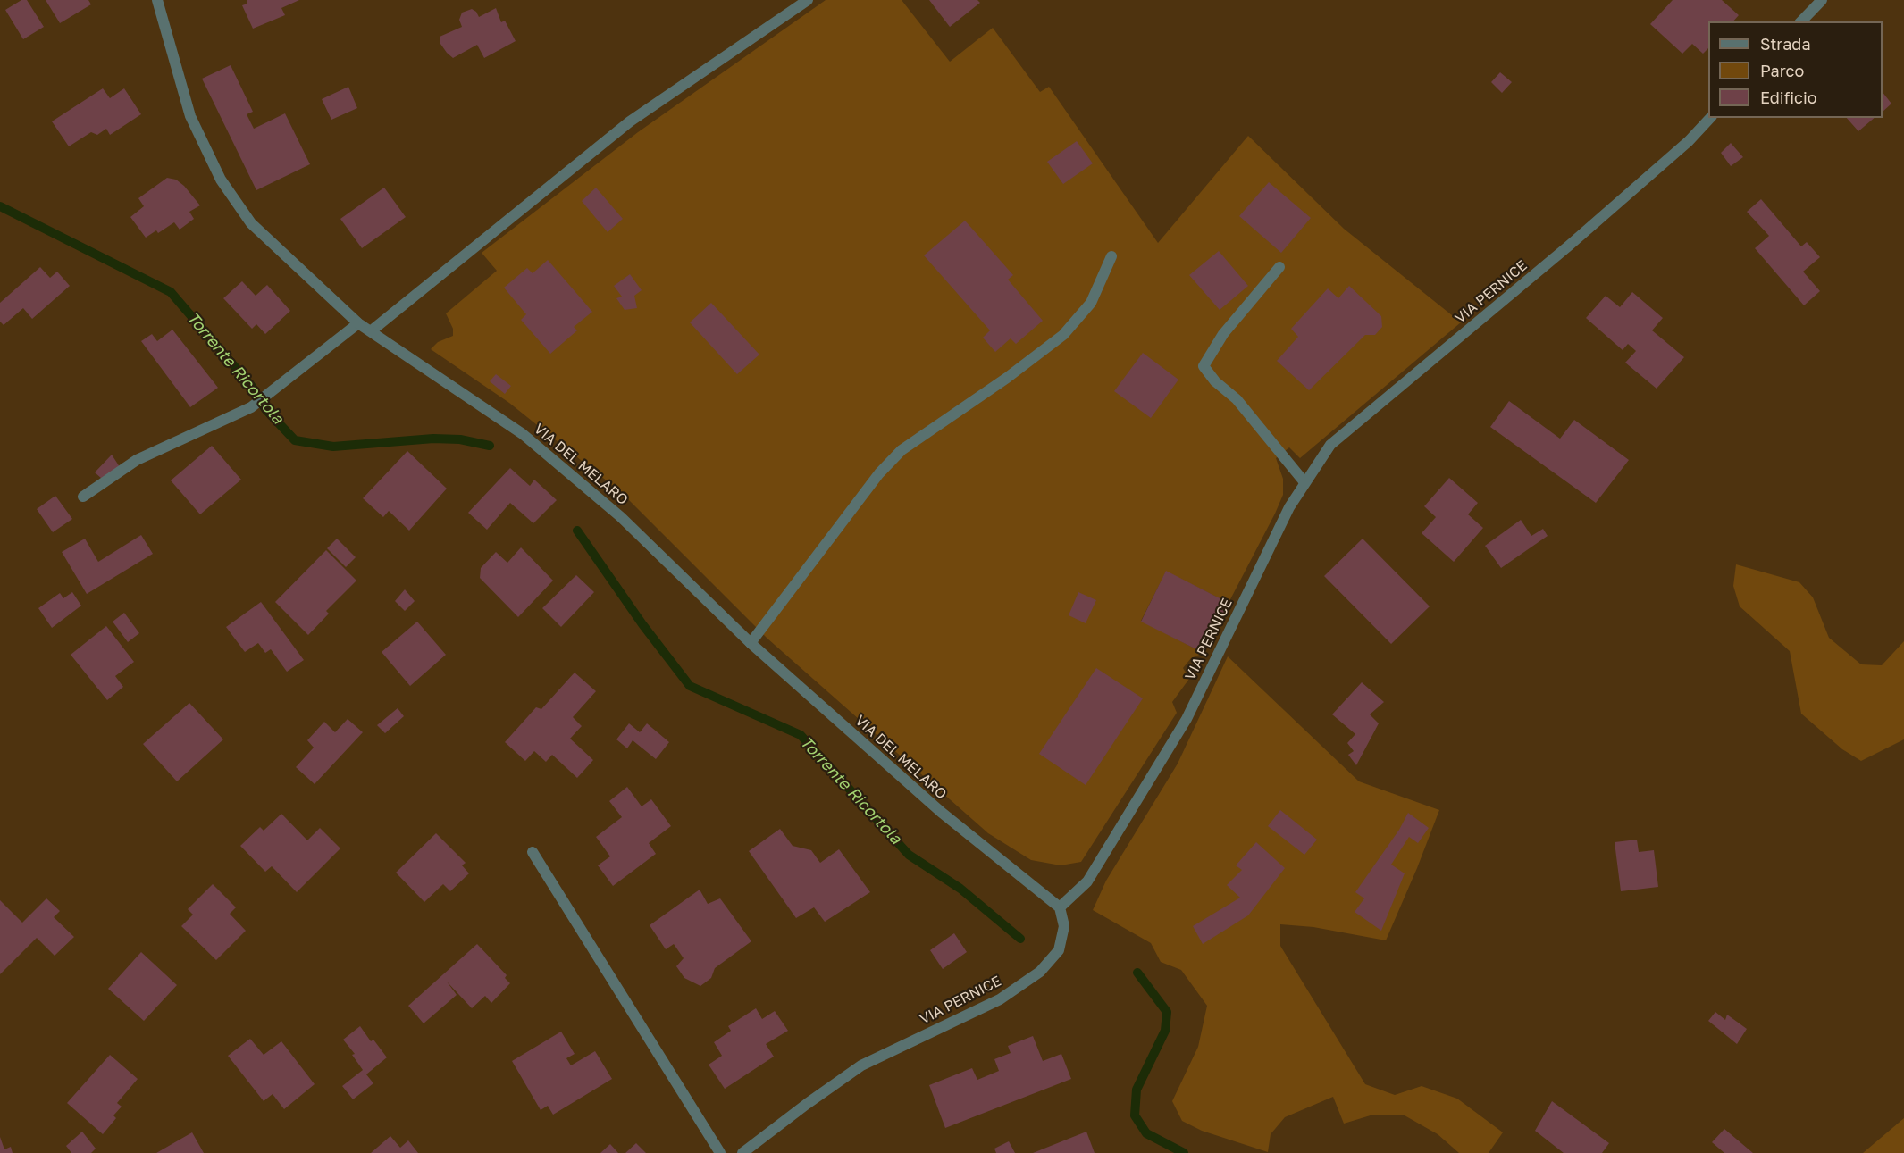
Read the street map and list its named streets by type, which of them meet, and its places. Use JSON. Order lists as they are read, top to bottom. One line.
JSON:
{"streets":{"street":["VIA PERNICE","VIA DEL MELARO"]},"crossings":[["VIA PERNICE","VIA DEL MELARO"]],"water":["Torrente Ricortola"],"legend":["Strada","Parco","Edificio"]}
